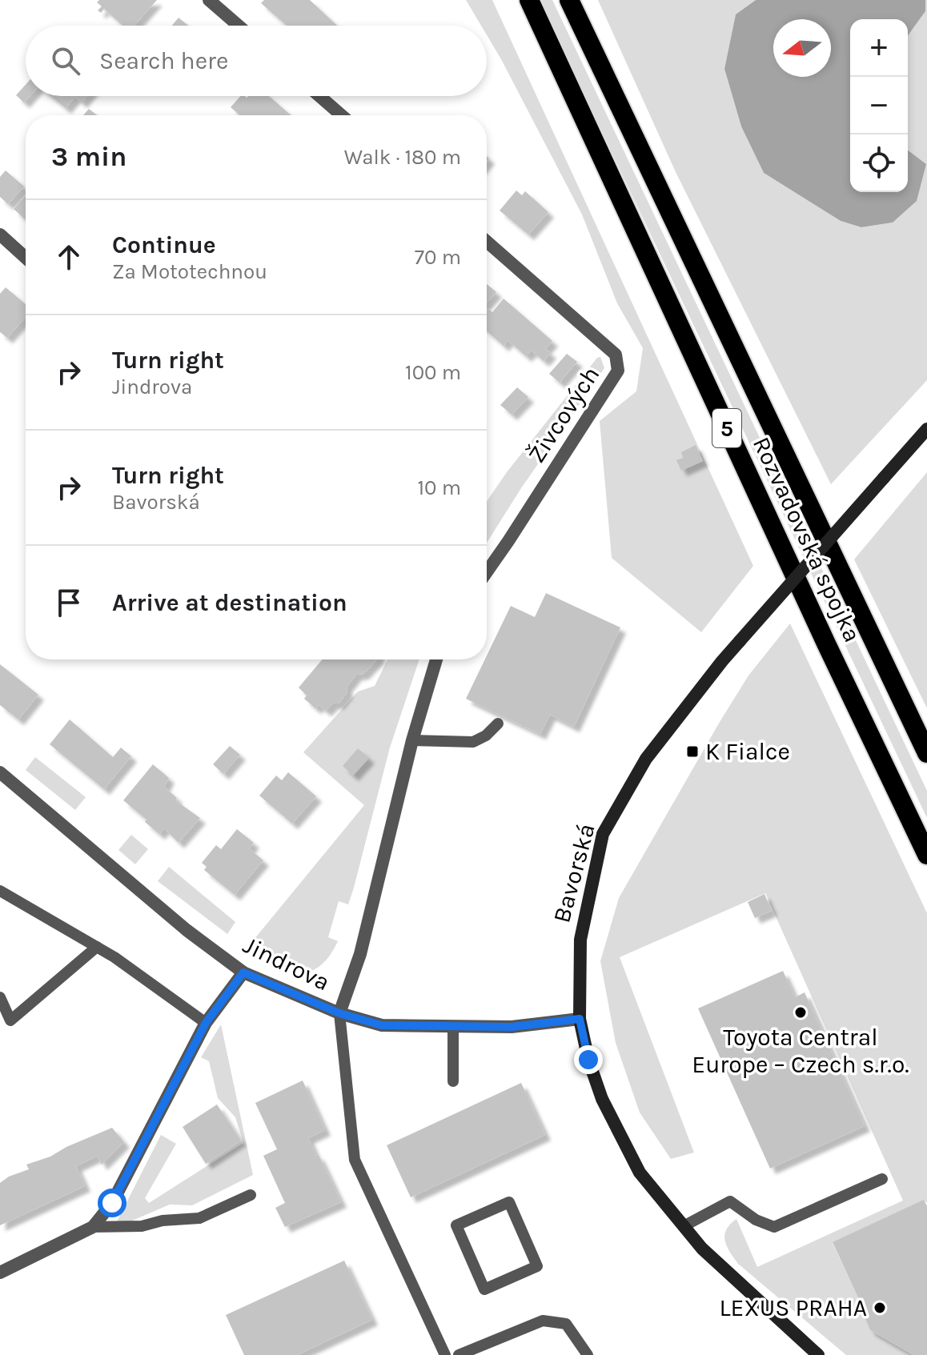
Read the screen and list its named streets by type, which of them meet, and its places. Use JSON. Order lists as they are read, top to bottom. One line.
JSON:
{"streets":{"highway":["5","Rozvadovská spojka"],"street":["Živcových","Bavorská","Jindrova"]},"crossings":[["Bavorská","Jindrova"]],"places":{"transit":["K Fialce"],"other":["Toyota Central Europe – Czech s.r.o.","LEXUS PRAHA"]},"north":"left","page":{"map_buttons":["+","−"],"search":"Search here","heading":["3 min","Walk · 180 m"],"list":[["Continue","Za Mototechnou","70 m"],["Turn right","Jindrova","100 m"],["Turn right","Bavorská","10 m"],"Arrive at destination"]}}
